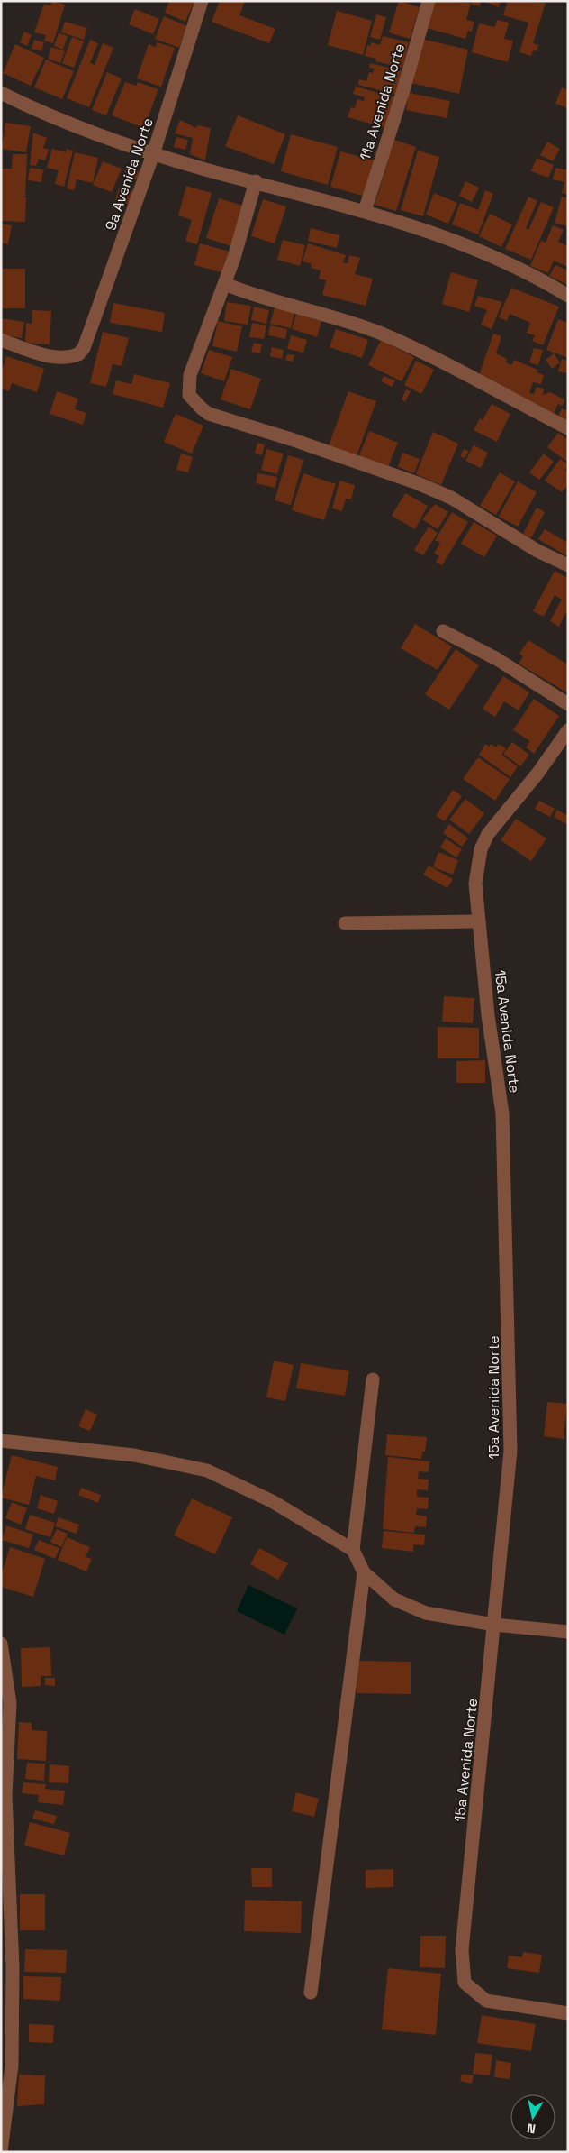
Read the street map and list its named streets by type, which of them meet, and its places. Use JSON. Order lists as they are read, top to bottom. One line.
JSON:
{"streets":{"street":["11a Avenida Norte","9a Avenida Norte","15a Avenida Norte"]},"north":"bottom"}
